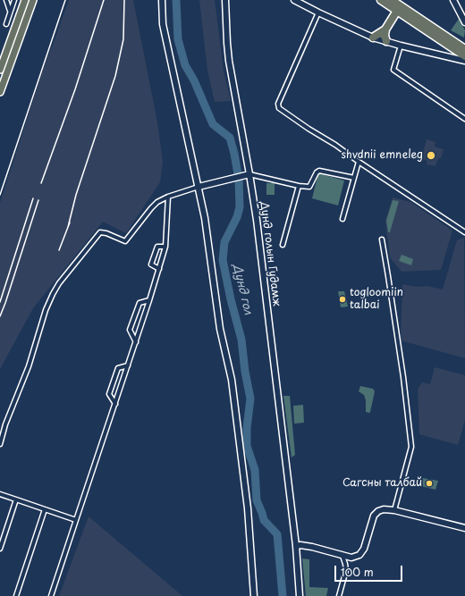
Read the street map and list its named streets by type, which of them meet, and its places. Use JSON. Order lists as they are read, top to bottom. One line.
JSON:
{"streets":{"street":["Дунд голын Гудамж"]},"water":["Дунд гол"],"places":["shvdnii emneleg","togloomiin talbai","Сагсны талбай"],"scale_bar":"100 m"}
